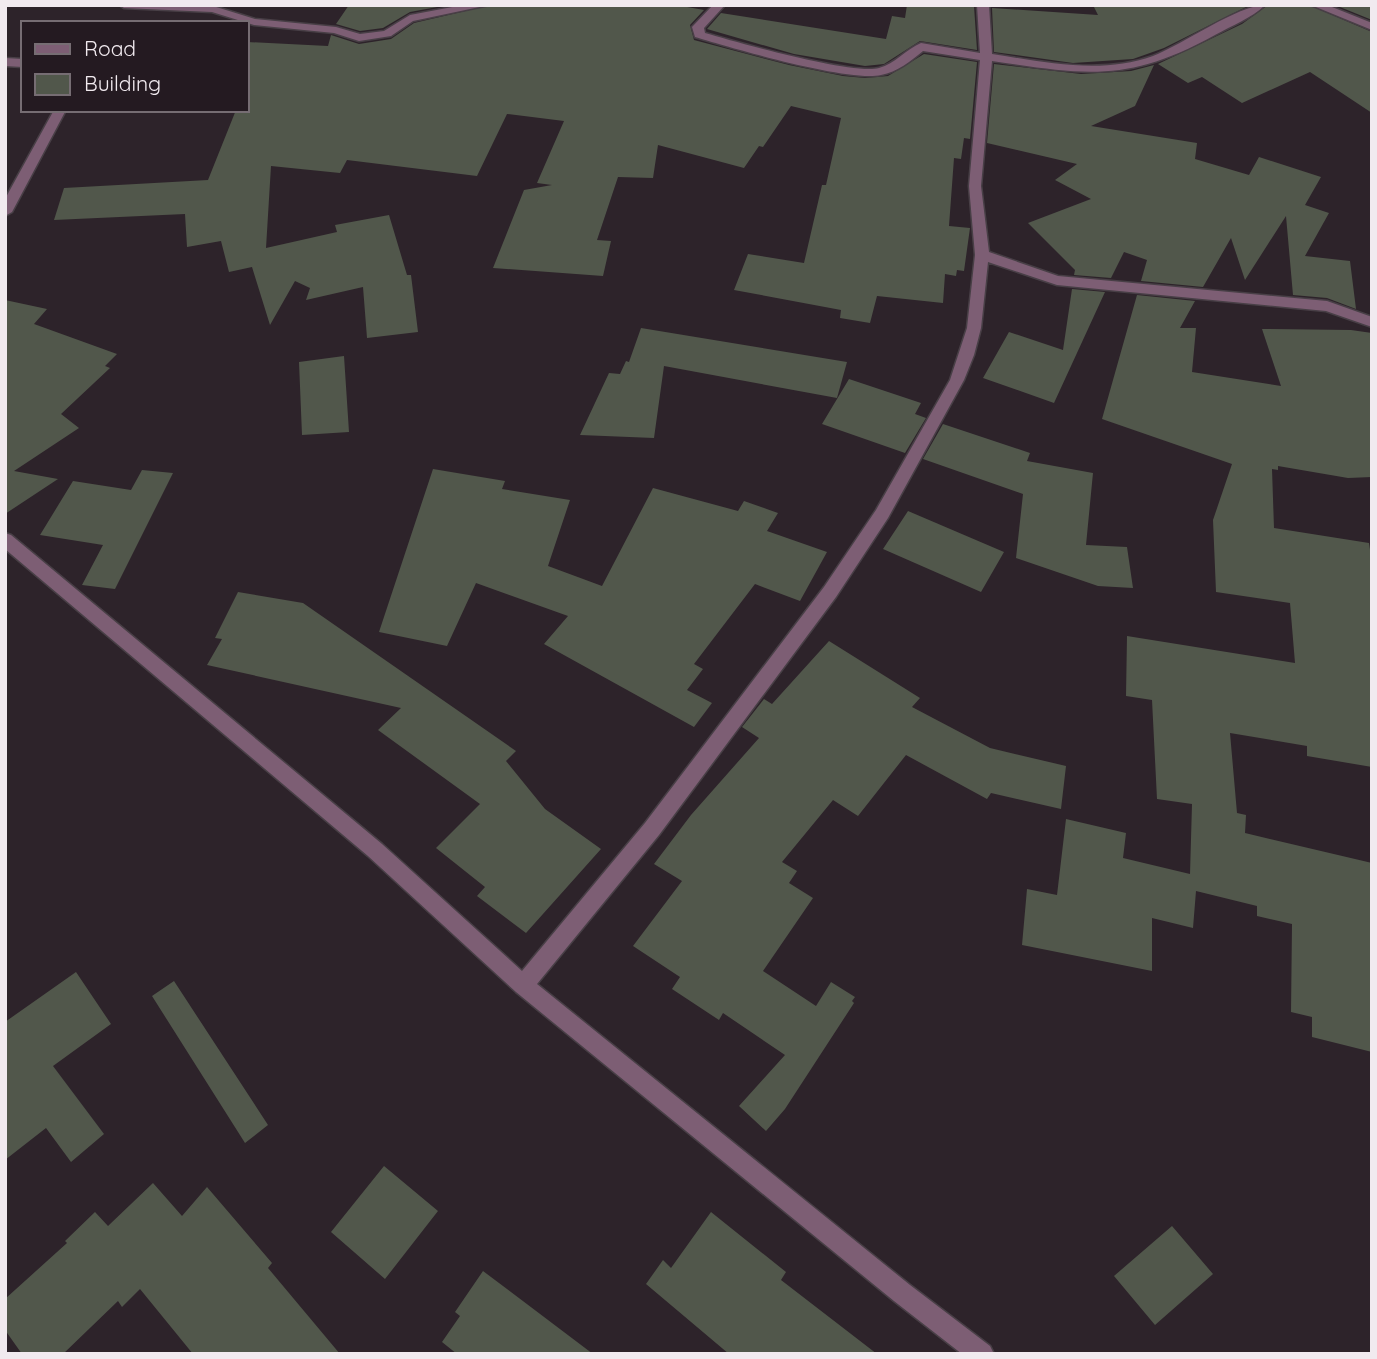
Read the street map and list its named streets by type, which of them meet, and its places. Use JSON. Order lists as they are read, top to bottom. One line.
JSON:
{"legend":["Road","Building"]}
